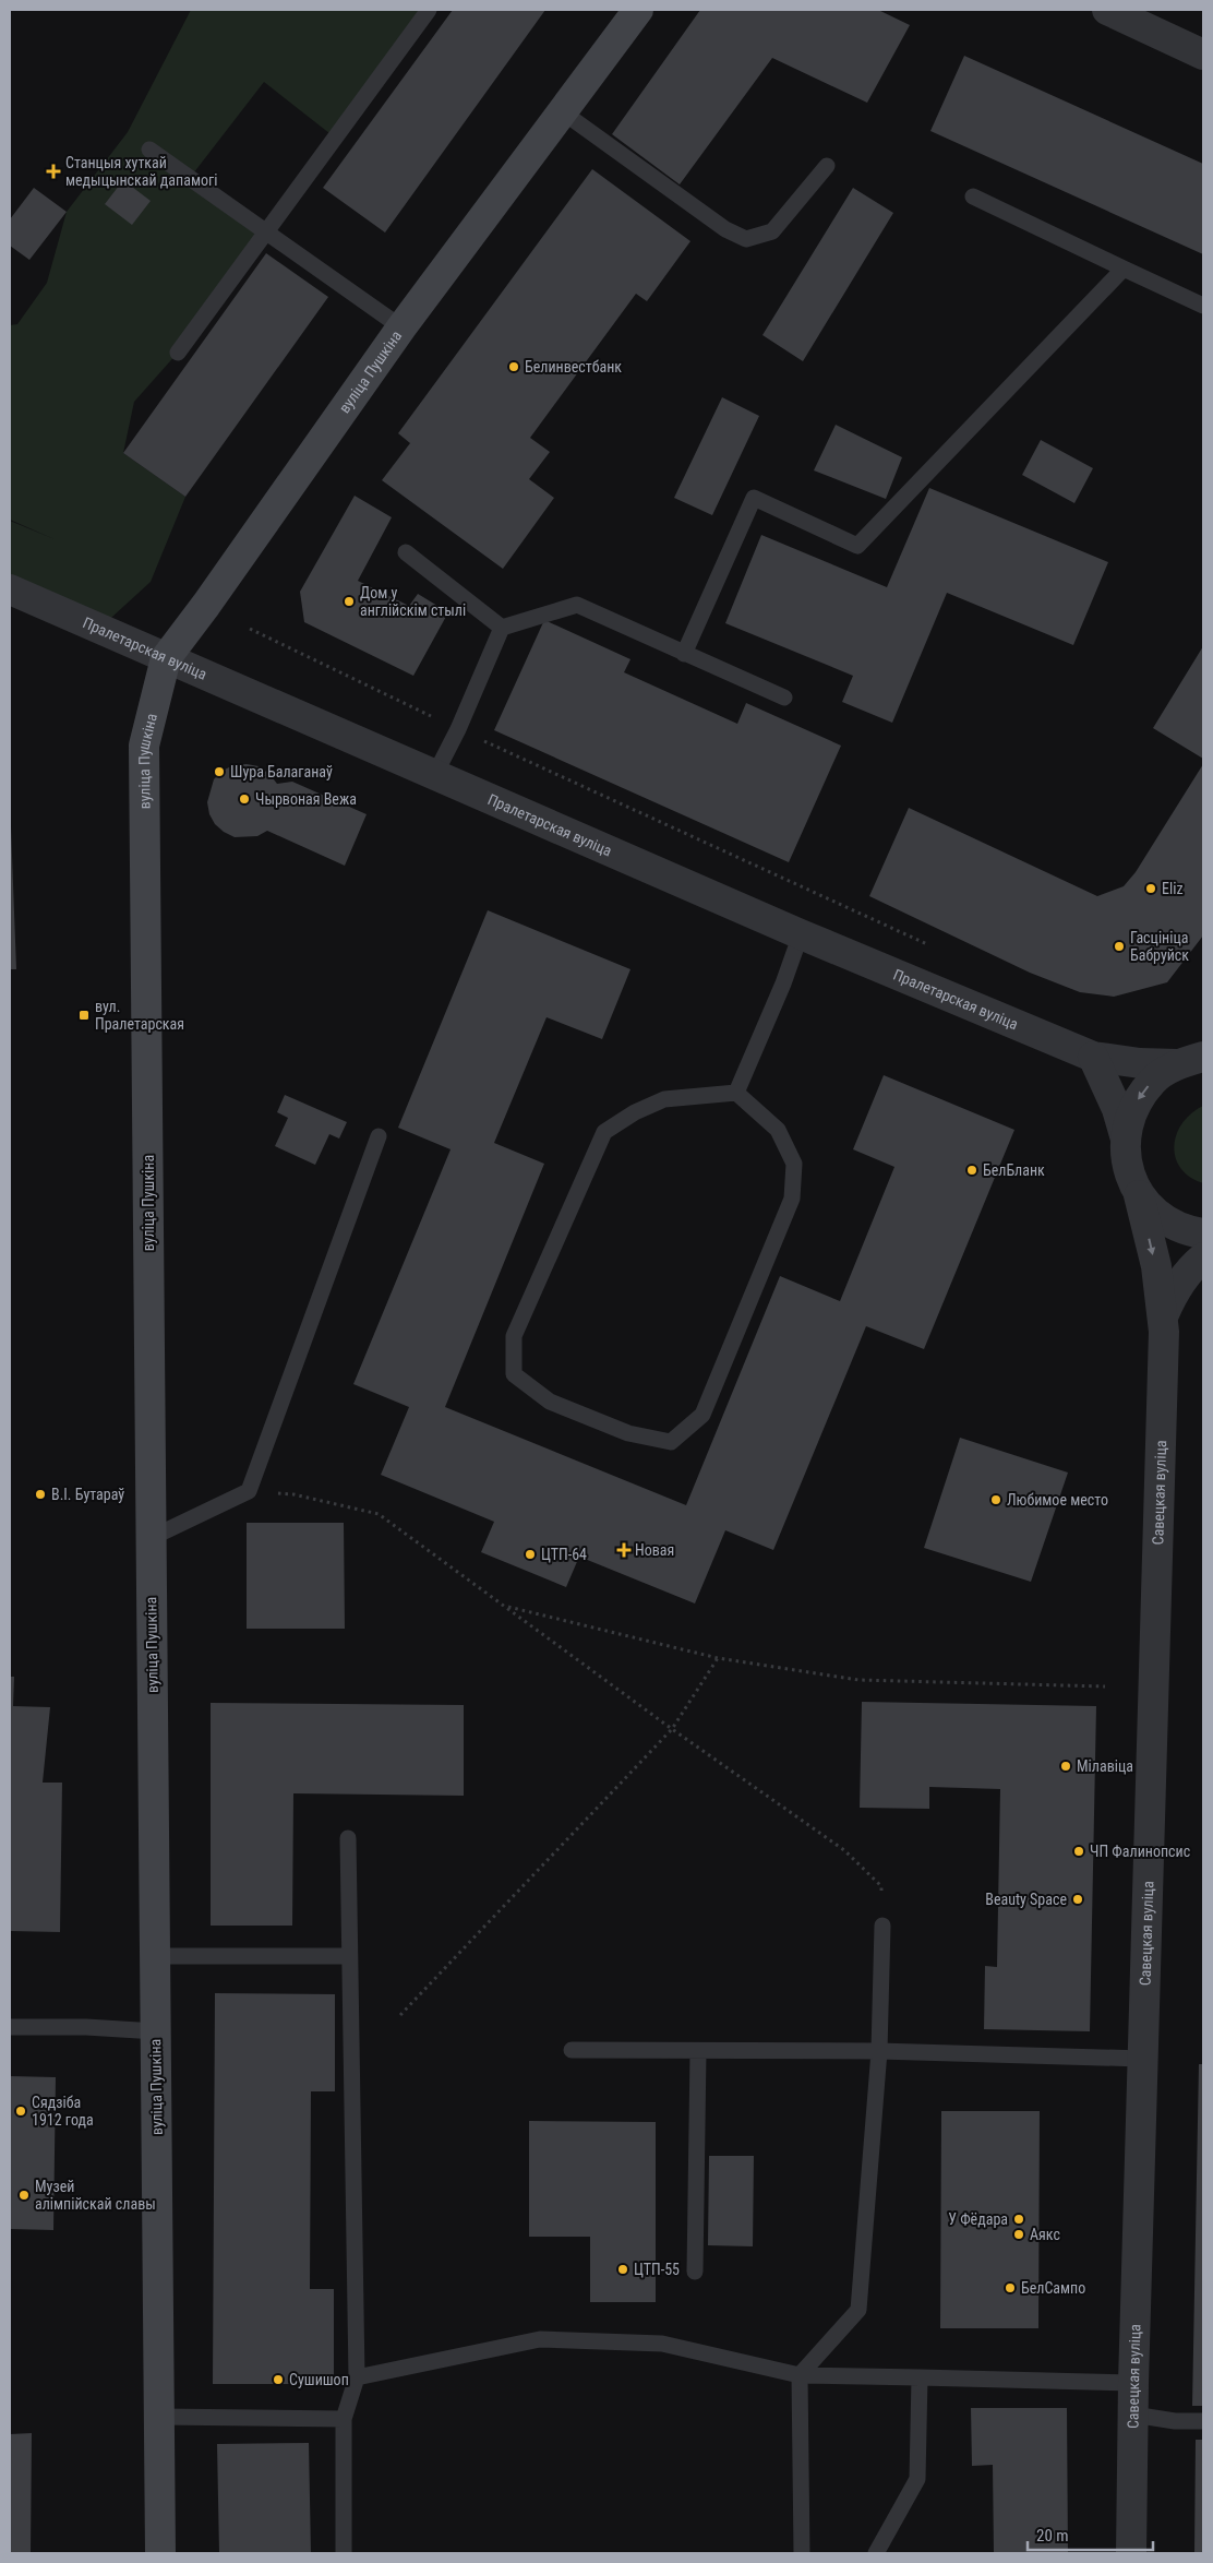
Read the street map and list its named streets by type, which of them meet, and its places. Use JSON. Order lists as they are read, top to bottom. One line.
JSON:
{"streets":{"main road":["вуліца Пушкіна"],"street":["Пралетарская вуліца","Савецкая вуліца"]},"crossings":[["вуліца Пушкіна","Пралетарская вуліца"]],"places":{"health":["Станцыя хуткай медыцынскай дапамогі","Новая"],"other":["Белинвестбанк","Дом у англійскім стылі","Шура Балаганаў","Чырвоная Вежа","Eliz","Гасцініца Бабруйск","БелБланк","В.І. Бутараў","Любимое место","ЦТП-64","Мiлавiца","ЧП Фалинопсис","Beauty Space","Сядзіба 1912 года","Музей алімпійскай славы","У Фёдара","Аякс","ЦТП-55","БелСампо","Сушишоп"],"transit":["вул. Пралетарская"]},"scale_bar":"20 m"}
